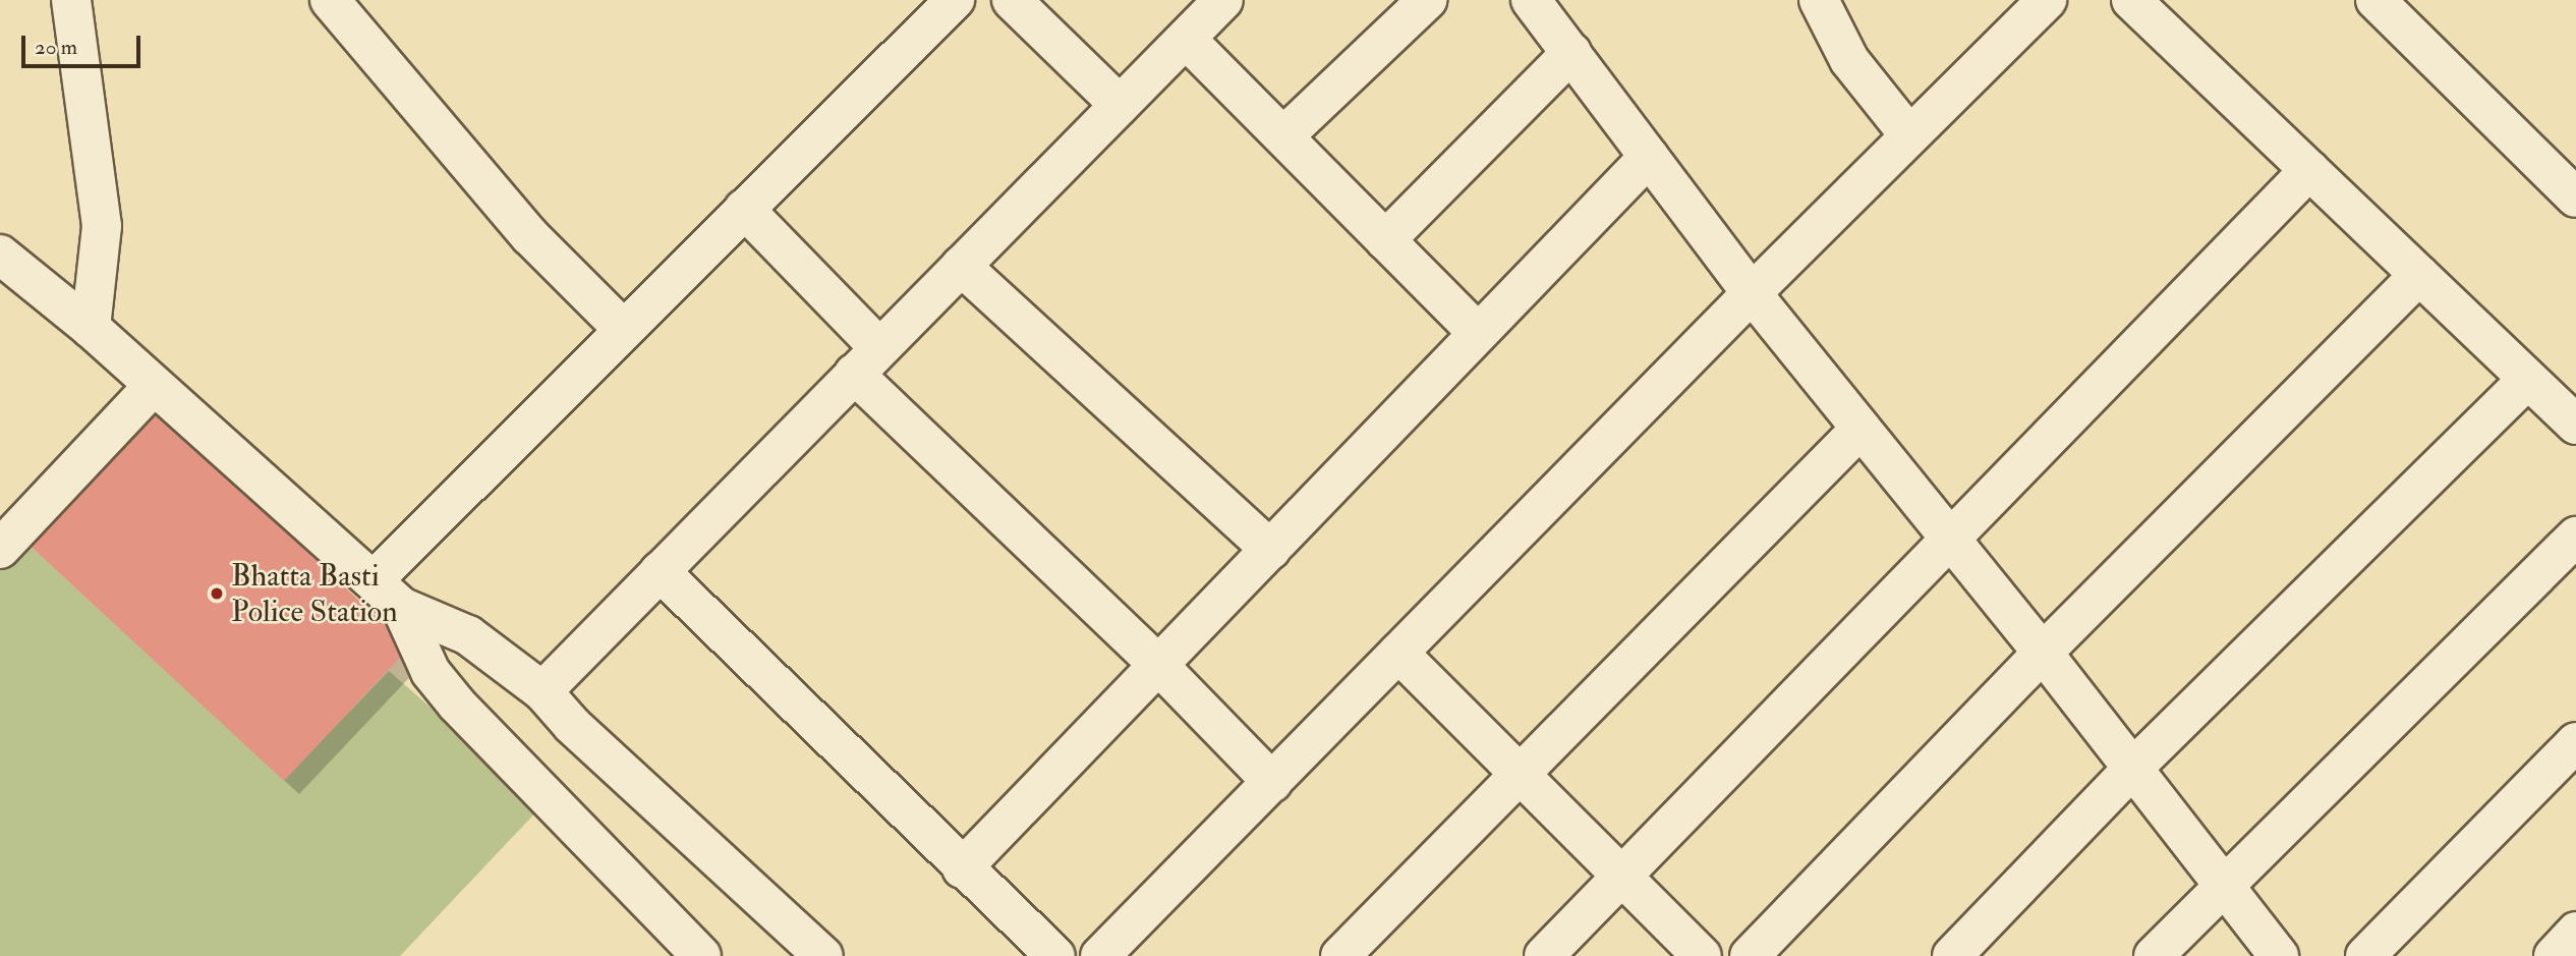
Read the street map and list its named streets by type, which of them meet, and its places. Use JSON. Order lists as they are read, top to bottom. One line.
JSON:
{"places":["Bhatta Basti Police Station"],"scale_bar":"20 m"}
